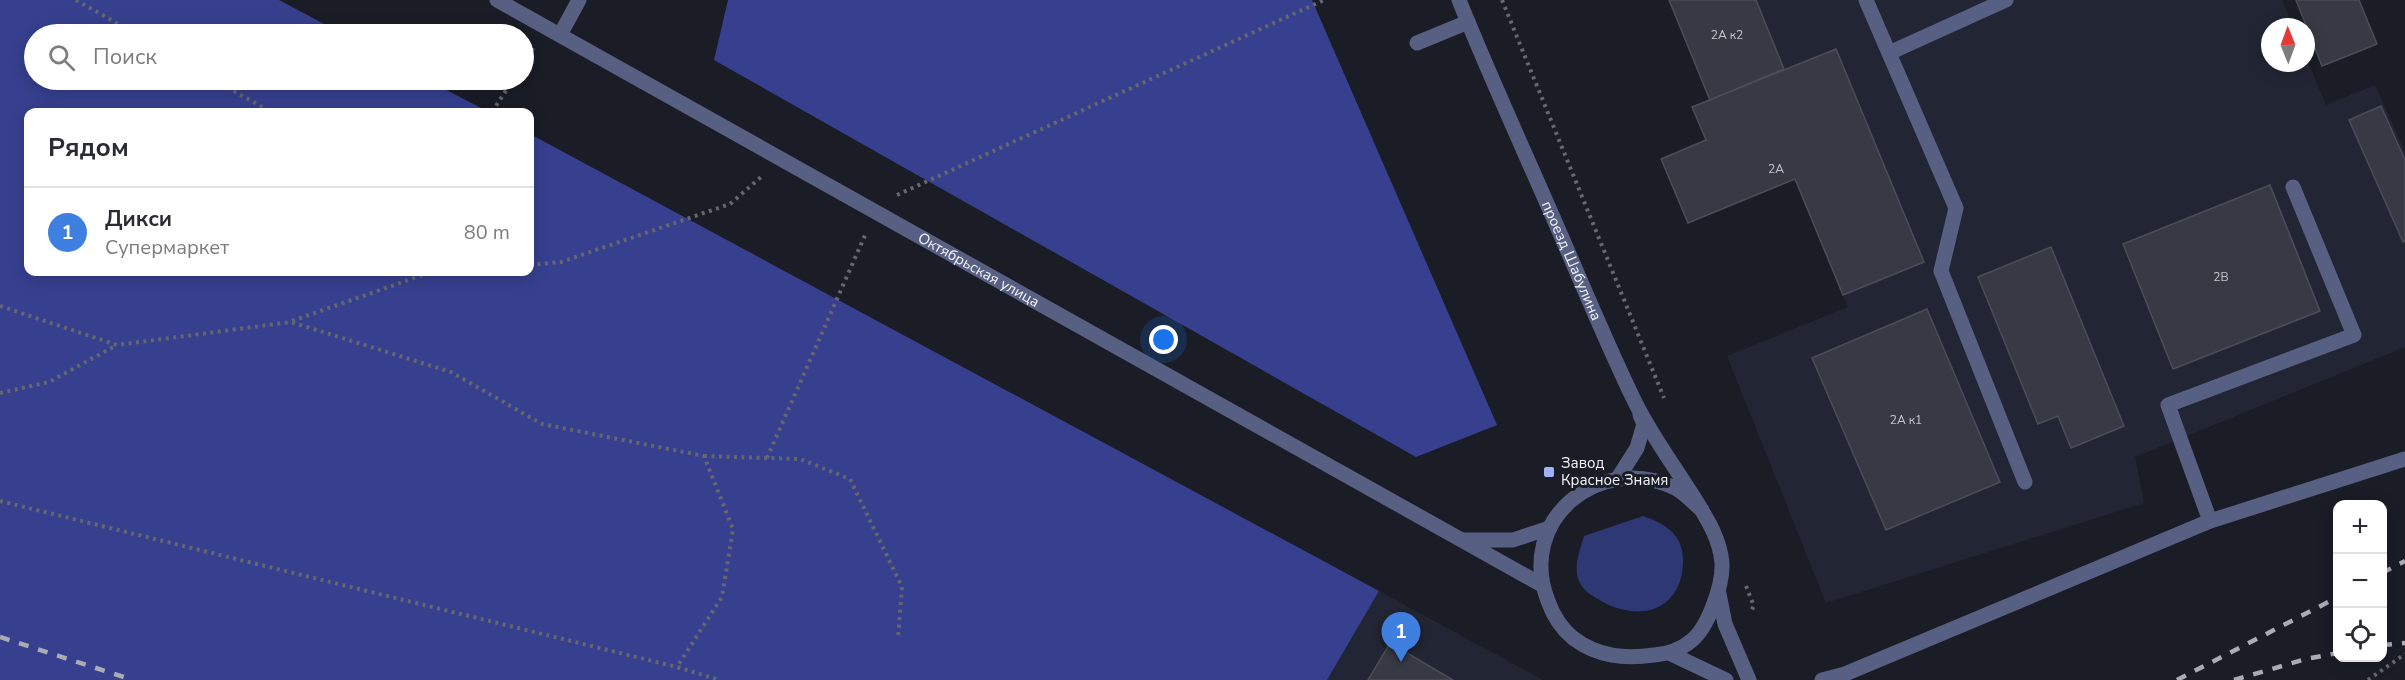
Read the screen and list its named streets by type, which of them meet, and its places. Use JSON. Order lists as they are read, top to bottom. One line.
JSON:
{"streets":{"street":["проезд Шабулина","Октябрьская улица"]},"crossings":[["проезд Шабулина","Октябрьская улица"]],"places":{"transit":["Завод Красное Знамя"]},"house_numbers":["2А к2","2А","2В","2А к1"],"north":"top","page":{"search":"Поиск","heading":"Рядом","list":[{"mark":"1","name":"Дикси","note":"Супермаркет","value":"80 m"}],"map_buttons":["+","−"],"pins":"1"}}
